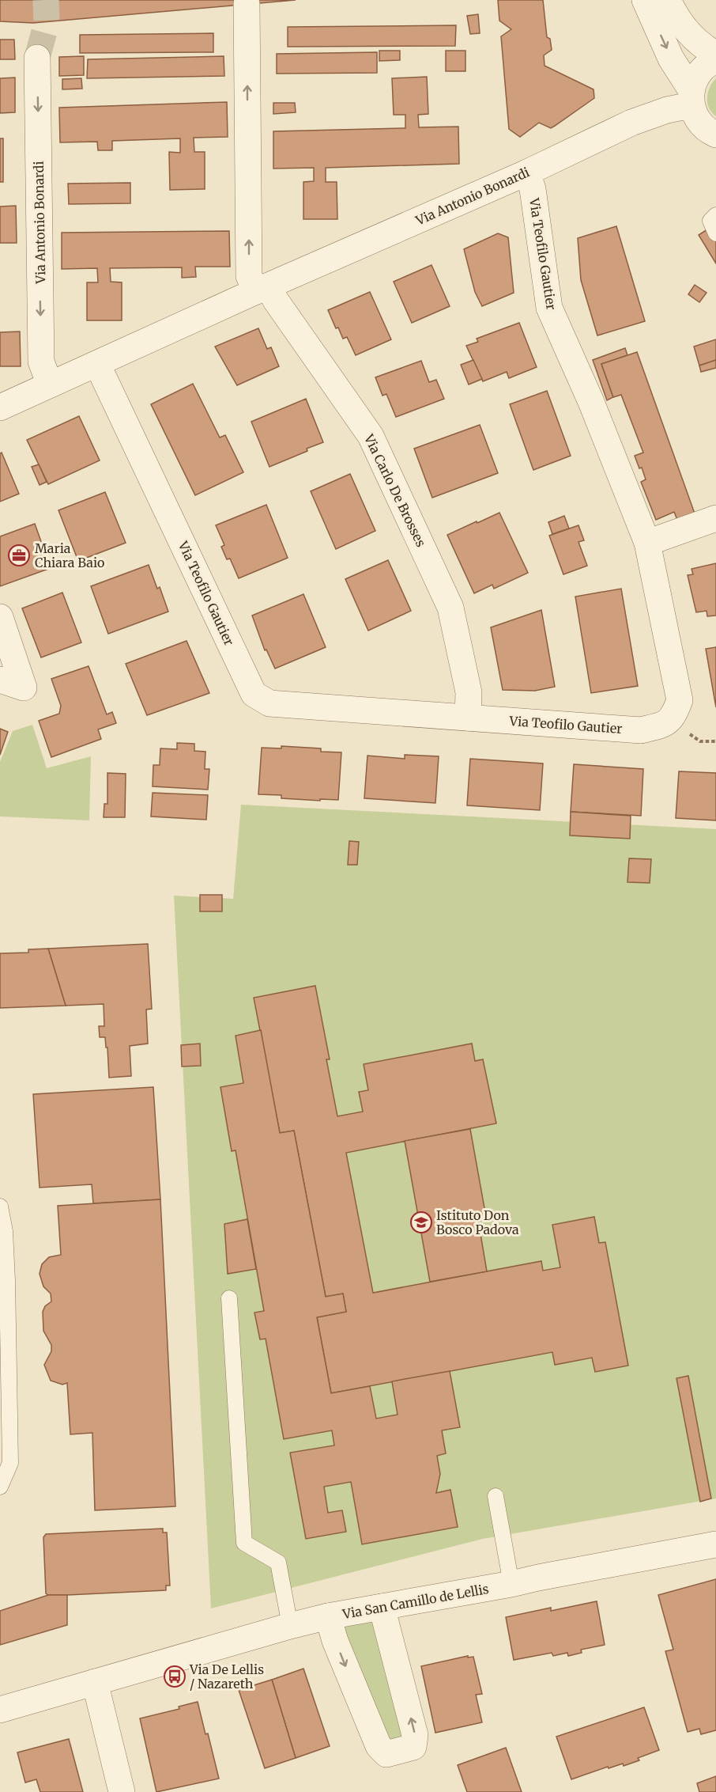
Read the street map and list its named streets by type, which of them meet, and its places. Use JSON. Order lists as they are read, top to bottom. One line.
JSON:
{"streets":{"street":["Via Antonio Bonardi","Via Teofilo Gautier","Via Carlo De Brosses","Via San Camillo de Lellis"]},"crossings":[["Via Antonio Bonardi","Via Teofilo Gautier"],["Via Antonio Bonardi","Via Carlo De Brosses"],["Via Teofilo Gautier","Via Carlo De Brosses"]],"places":{"office":["Maria Chiara Baio"],"school or university":["Istituto Don Bosco Padova"],"bus stop":["Via De Lellis / Nazareth"]}}
